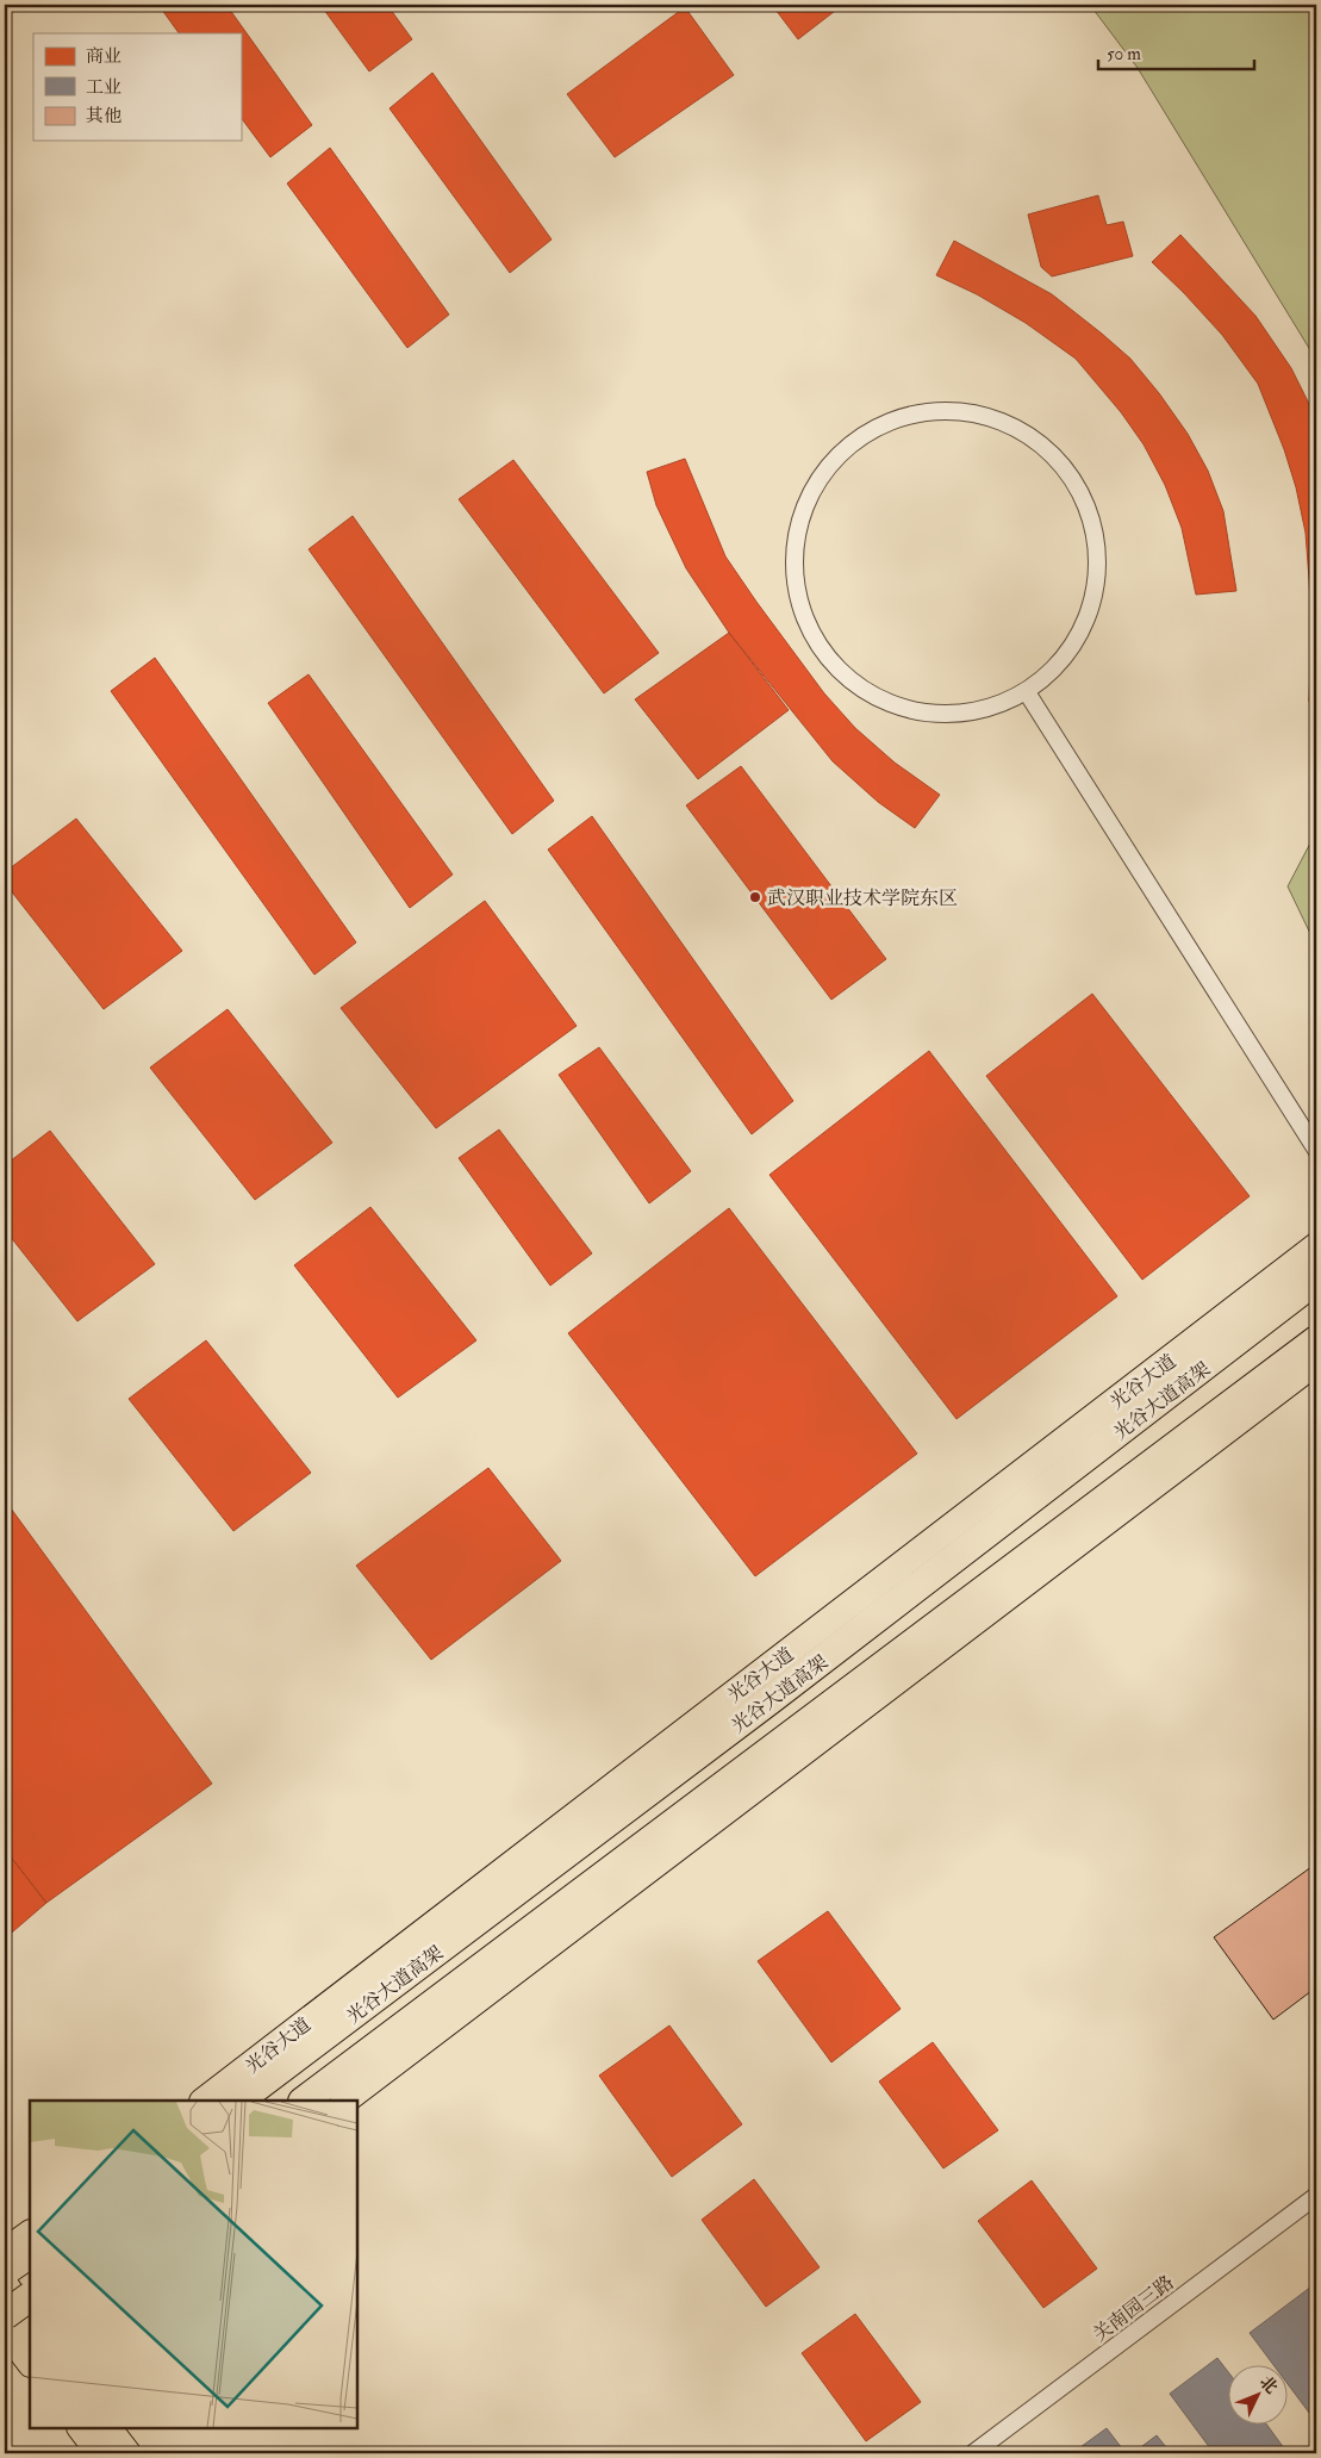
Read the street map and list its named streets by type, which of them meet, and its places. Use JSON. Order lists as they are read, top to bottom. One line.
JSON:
{"streets":{"highway":["光谷大道高架"],"main road":["光谷大道"],"street":["关南园三路"]},"places":["武汉职业技术学院东区"],"legend":["商业","工业","其他"],"scale_bar":"50 m","north":"top right"}
